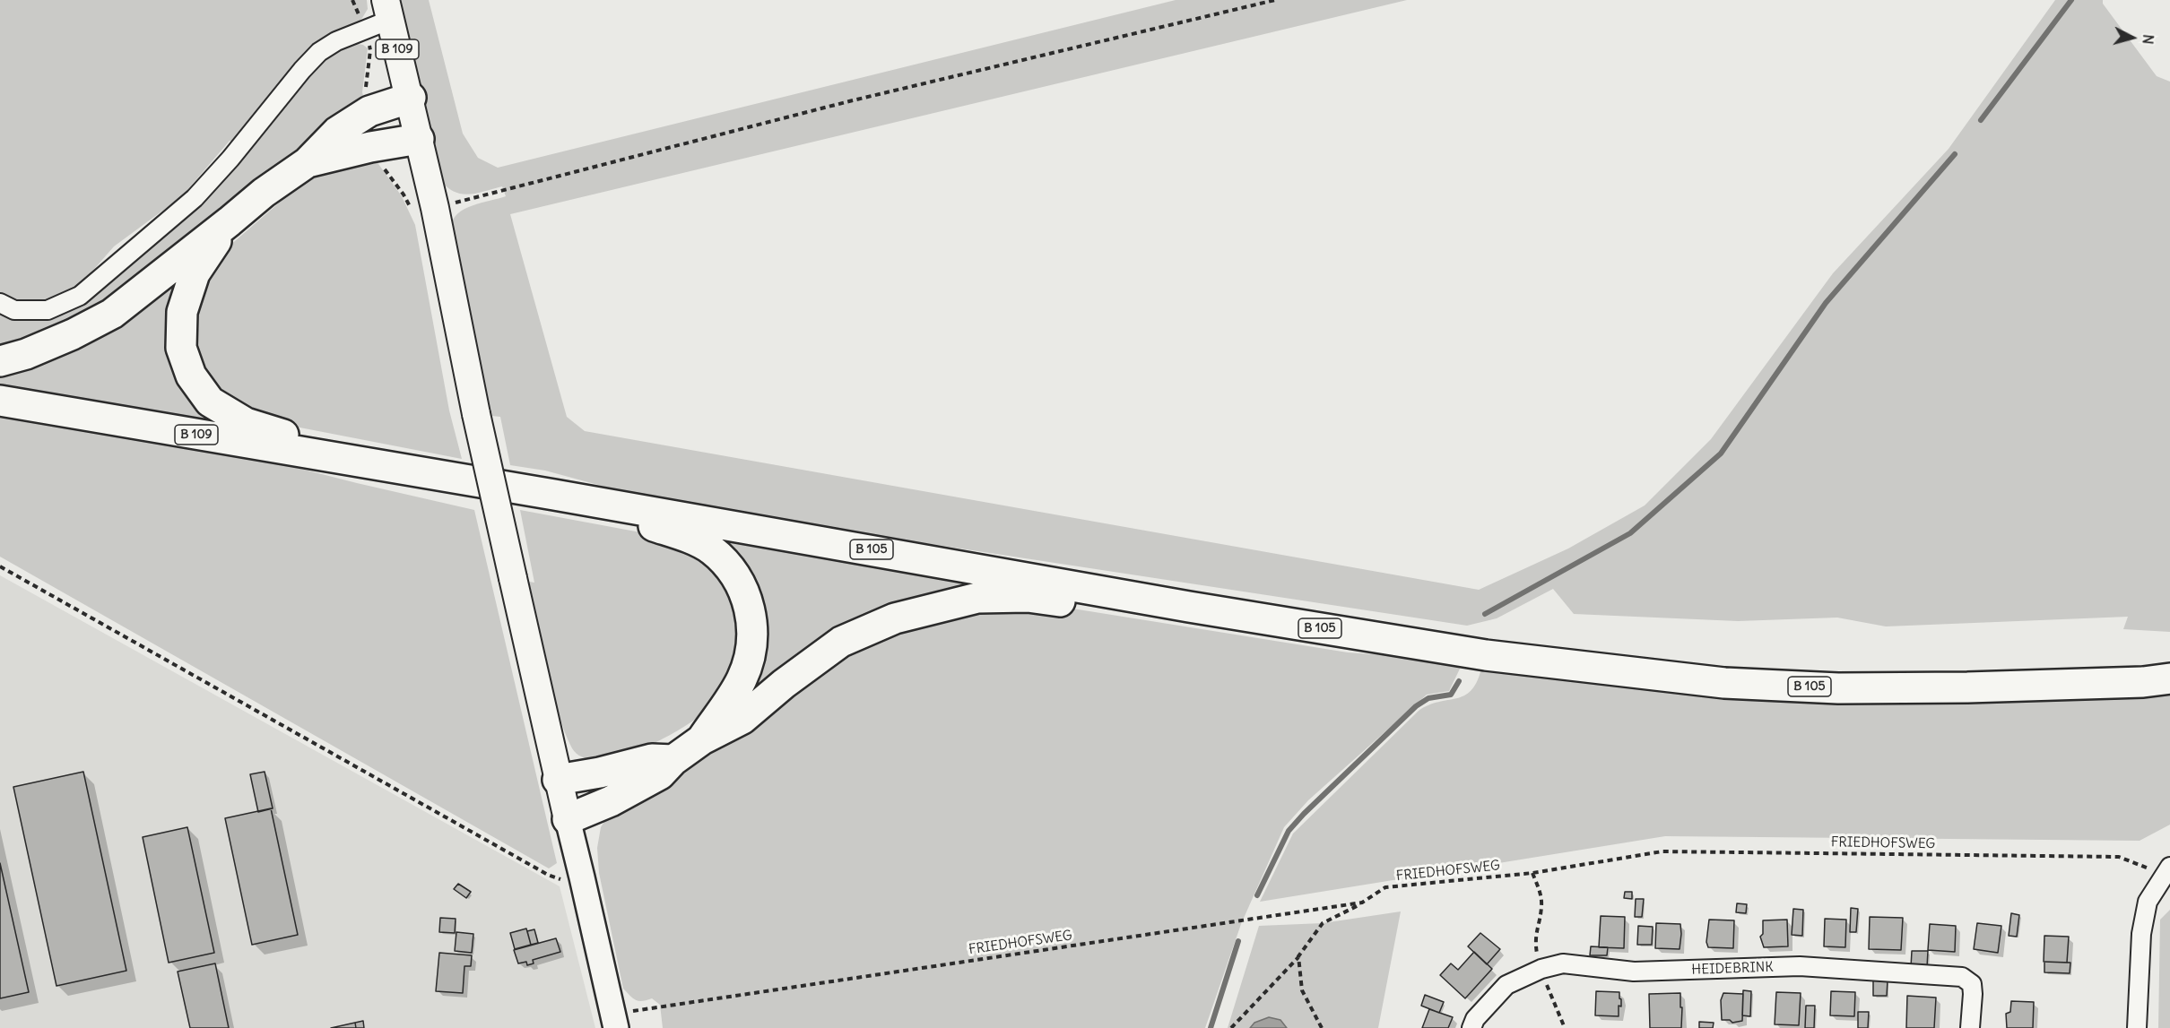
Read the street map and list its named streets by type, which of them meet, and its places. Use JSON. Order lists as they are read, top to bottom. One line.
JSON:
{"streets":{"highway":["B 109","B 105"],"street":["HEIDEBRINK"],"path":["FRIEDHOFSWEG"]},"crossings":[["B 109","B 105"]],"north":"right"}
